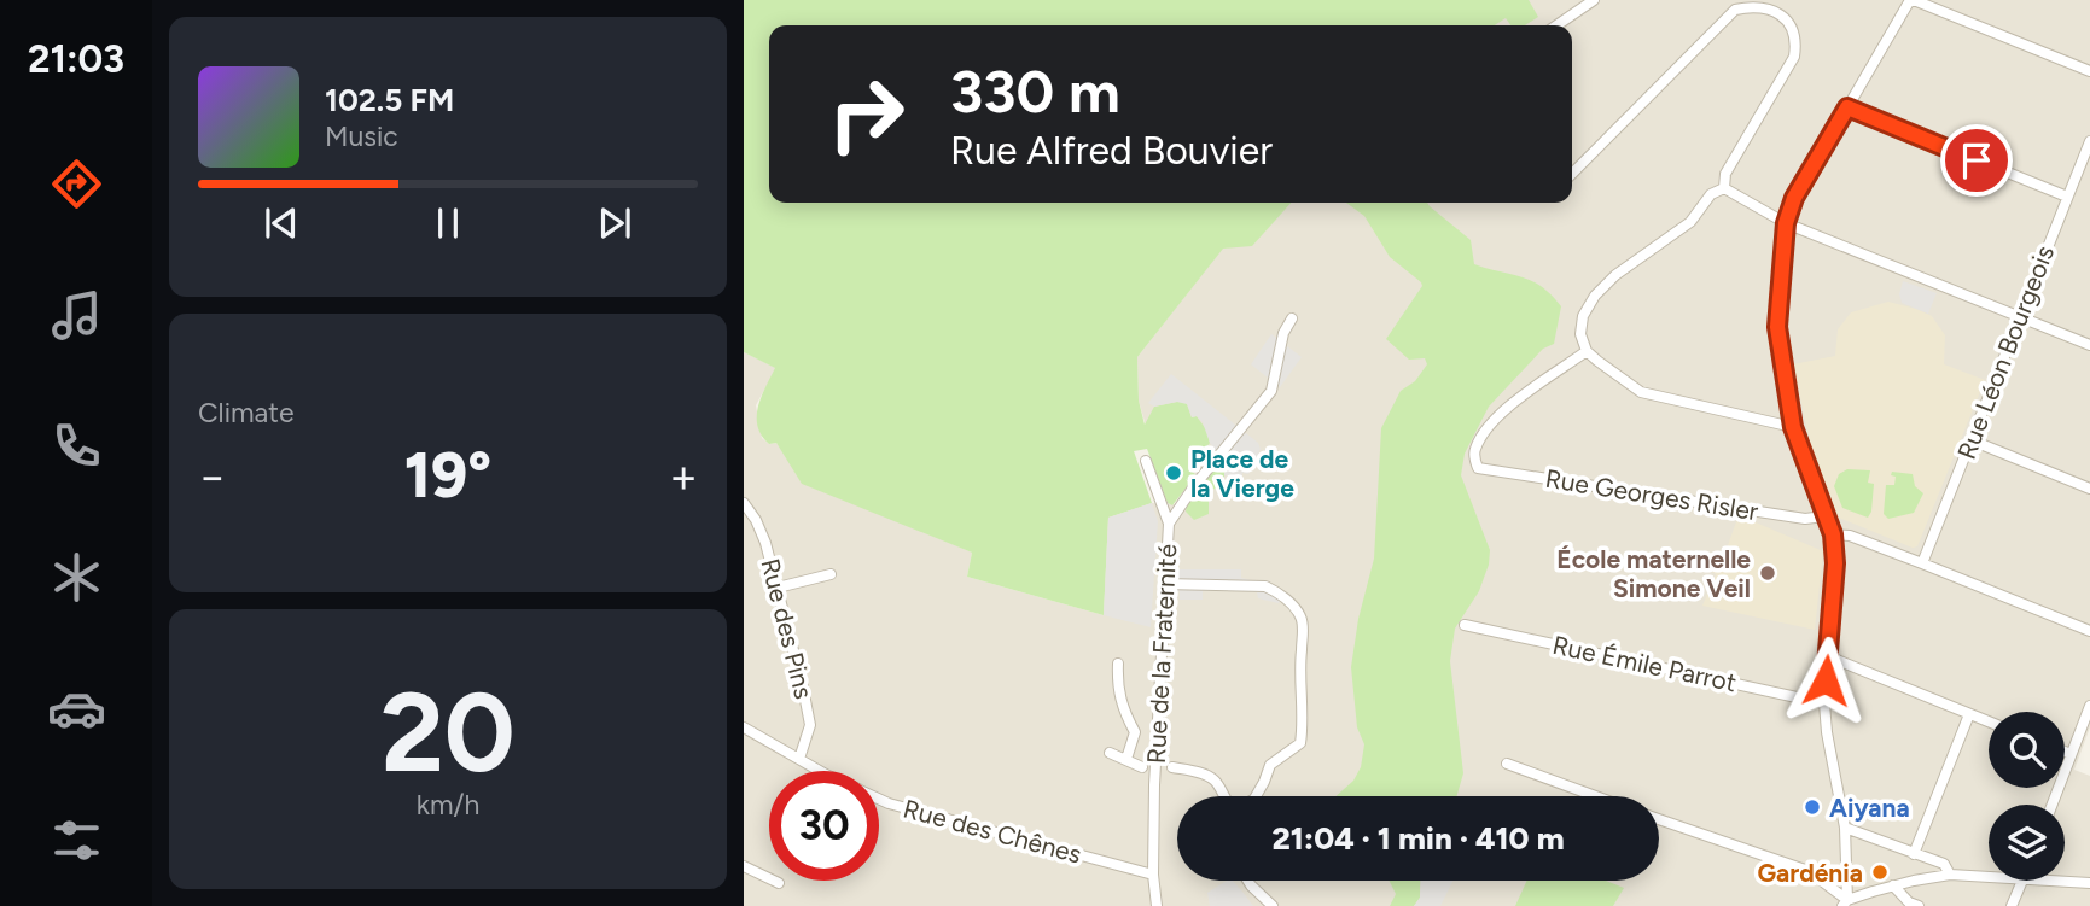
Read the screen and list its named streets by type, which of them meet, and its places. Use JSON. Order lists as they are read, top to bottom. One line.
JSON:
{"streets":{"street":["Rue Léon Bourgeois","Rue Georges Risler","Rue des Pins","Rue de la Fraternité","Rue Émile Parrot","Rue des Chênes"]},"crossings":[["Rue des Pins","Rue des Chênes"],["Rue de la Fraternité","Rue des Chênes"]],"places":["Place de la Vierge","École maternelle Simone Veil","Aiyana","Gardénia"],"page":{"tabs":"21:03","turn":["330 m","Rue Alfred Bouvier"],"song":["102.5 FM","Music"],"tile":["Climate",["20","km/h"]],"heat":["−","19°","+"],"limit":"30","trip":"21:04 · 1 min · 410 m"}}
